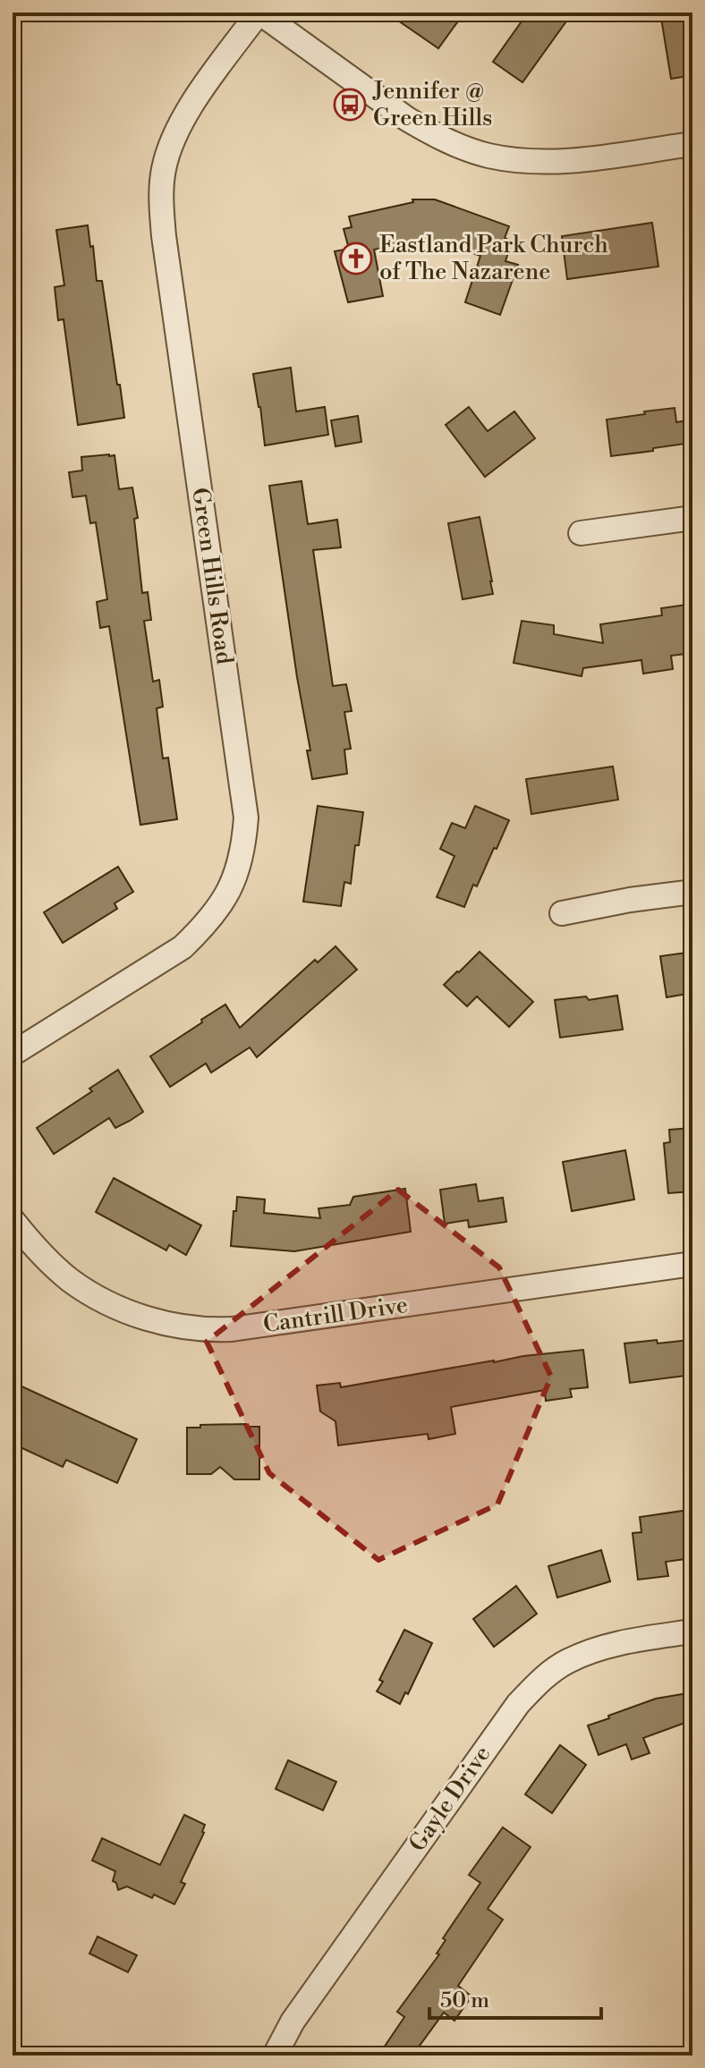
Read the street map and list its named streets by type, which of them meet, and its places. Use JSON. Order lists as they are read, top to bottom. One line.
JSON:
{"streets":{"street":["Green Hills Road","Cantrill Drive","Gayle Drive"]},"places":{"bus stop":["Jennifer @ Green Hills"],"church":["Eastland Park Church of The Nazarene"]},"scale_bar":"50 m"}
